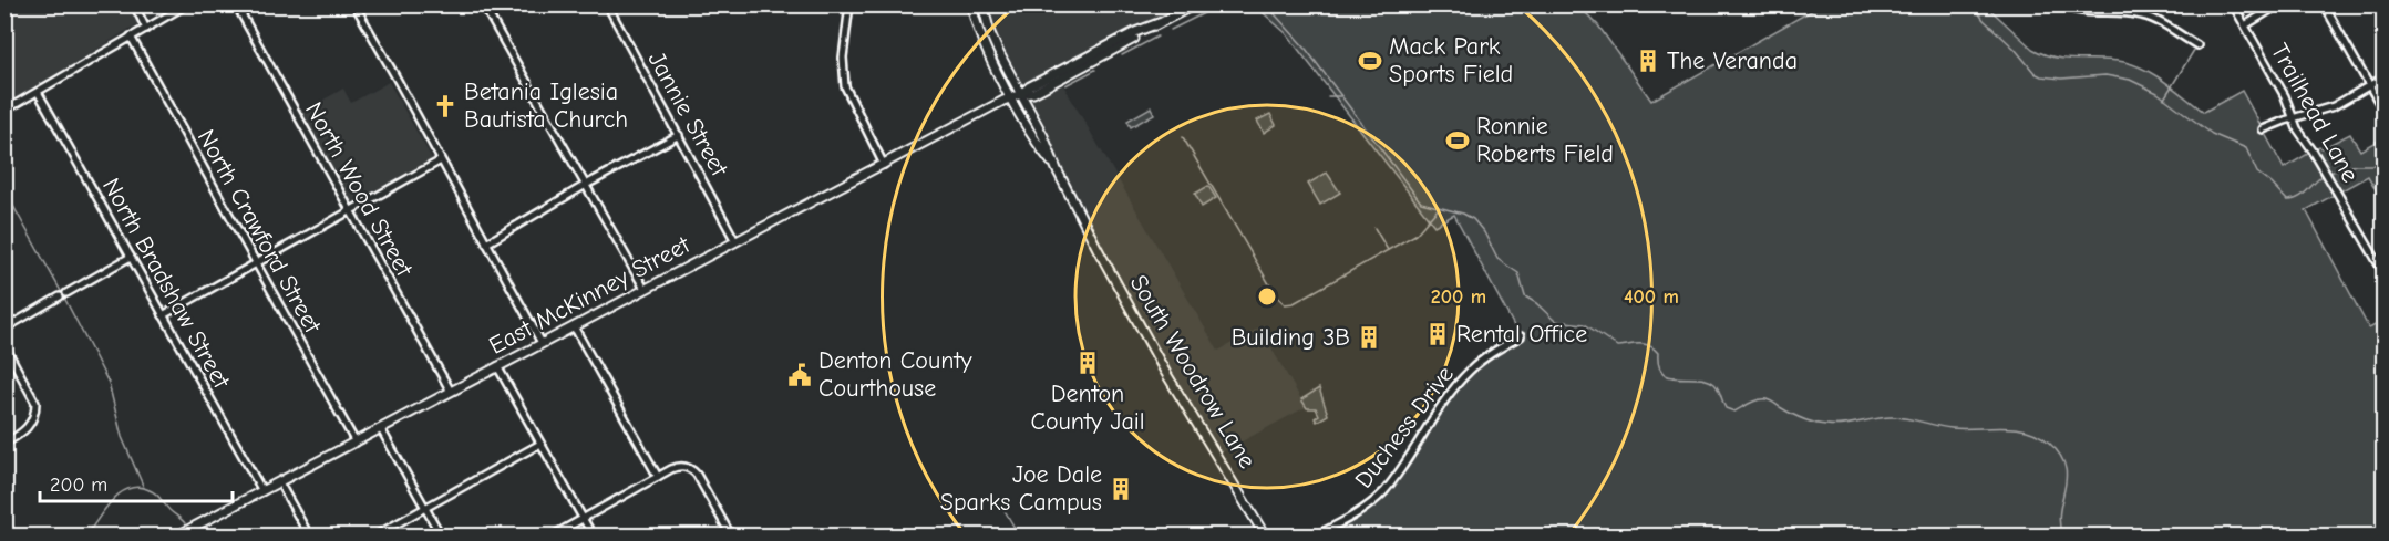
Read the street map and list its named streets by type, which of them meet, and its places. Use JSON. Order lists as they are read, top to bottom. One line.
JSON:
{"streets":{"main road":["East McKinney Street","South Woodrow Lane"],"street":["Trailhead Lane","Jannie Street","North Wood Street","North Crawford Street","North Bradshaw Street","Duchess Drive"]},"crossings":[["Jannie Street","East McKinney Street"],["North Wood Street","East McKinney Street"],["North Crawford Street","East McKinney Street"],["North Bradshaw Street","East McKinney Street"]],"places":{"sports":["Mack Park Sports Field","Ronnie Roberts Field"],"building":["The Veranda","Rental Office","Building 3B","Denton County Jail","Joe Dale Sparks Campus"],"church":["Betania Iglesia Bautista Church"],"public building":["Denton County Courthouse"]},"scale_bar":"200 m","rings":["200 m","400 m"]}
